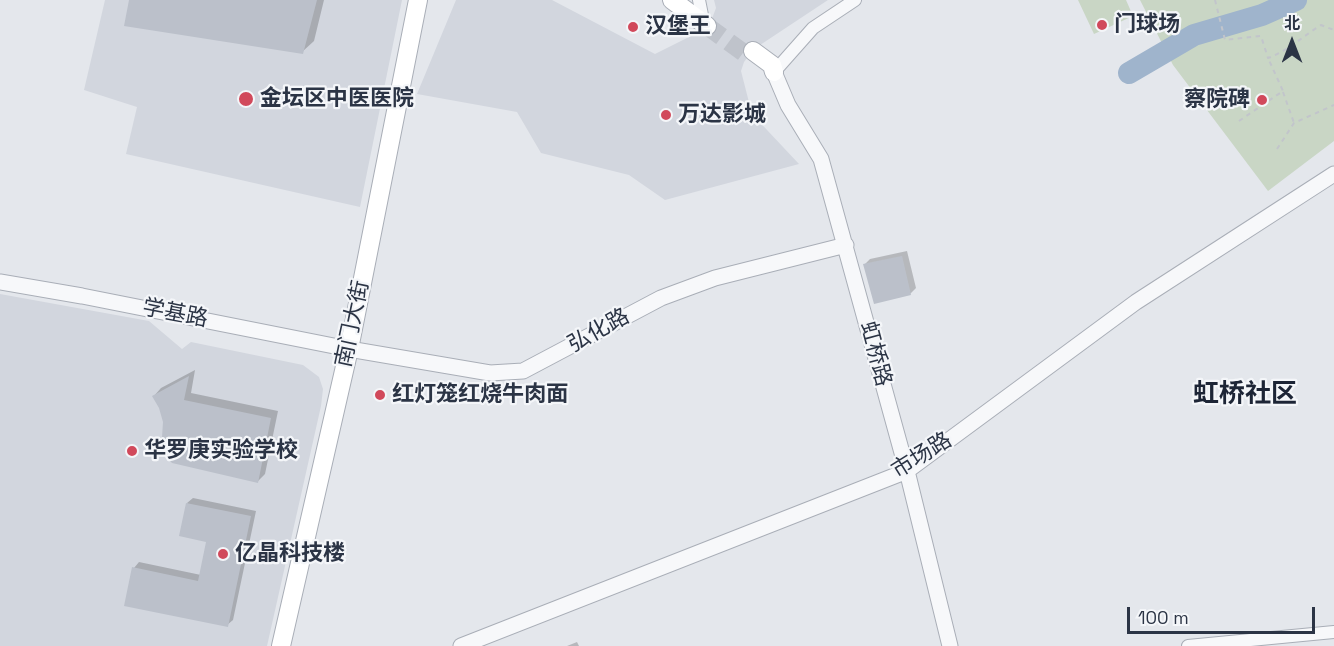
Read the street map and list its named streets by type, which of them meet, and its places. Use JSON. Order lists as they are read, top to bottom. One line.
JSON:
{"streets":{"main road":["南门大街"],"street":["学基路","弘化路","虹桥路","市场路"]},"crossings":[["学基路","南门大街"],["学基路","弘化路"],["南门大街","弘化路"],["弘化路","虹桥路"],["虹桥路","市场路"]],"districts":["虹桥社区"],"places":["门球场","汉堡王","金坛区中医医院","察院碑","万达影城","红灯笼红烧牛肉面","华罗庚实验学校","亿晶科技楼"],"scale_bar":"100 m","north":"top"}
